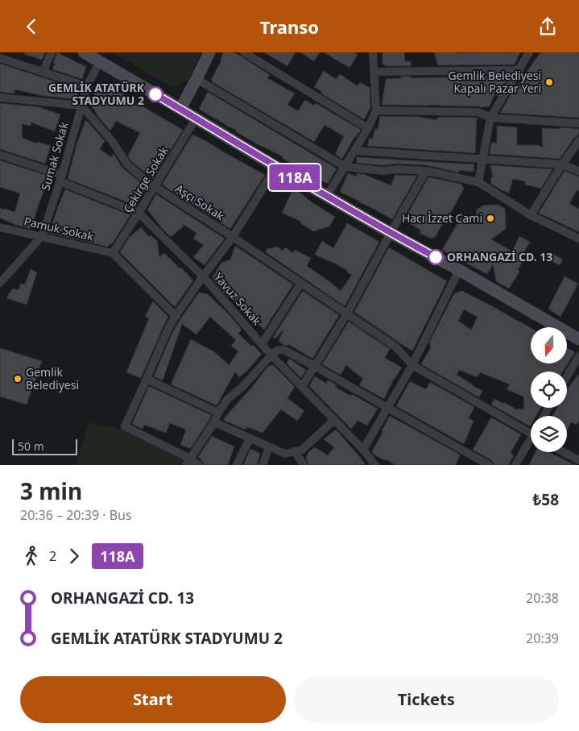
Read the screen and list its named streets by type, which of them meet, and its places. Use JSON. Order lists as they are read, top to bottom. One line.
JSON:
{"streets":{"street":["Sumak Sokak","Çekirge Sokak","Aşçı Sokak","Pamuk Sokak","Yavuz Sokak"]},"crossings":[["Sumak Sokak","Aşçı Sokak"],["Sumak Sokak","Pamuk Sokak"],["Sumak Sokak","Yavuz Sokak"],["Çekirge Sokak","Aşçı Sokak"],["Çekirge Sokak","Pamuk Sokak"],["Çekirge Sokak","Yavuz Sokak"]],"places":["Gemlik Belediyesi Kapalı Pazar Yeri","GEMLİK ATATÜRK STADYUMU 2","Hacı İzzet Cami","ORHANGAZİ CD. 13","Gemlik Belediyesi"],"lines":["bus line 118A"],"scale_bar":"50 m","north":"bottom","page":{"header":"Transo","on_map":"118A","scale":"50 m","heading":["3 min","20:36 – 20:39 · Bus","₺58"],"legs":["2","118A"],"list":[{"name":"ORHANGAZİ CD. 13","value":"20:38"},{"name":"GEMLİK ATATÜRK STADYUMU 2","value":"20:39"}],"buttons":["Start","Tickets"]}}
